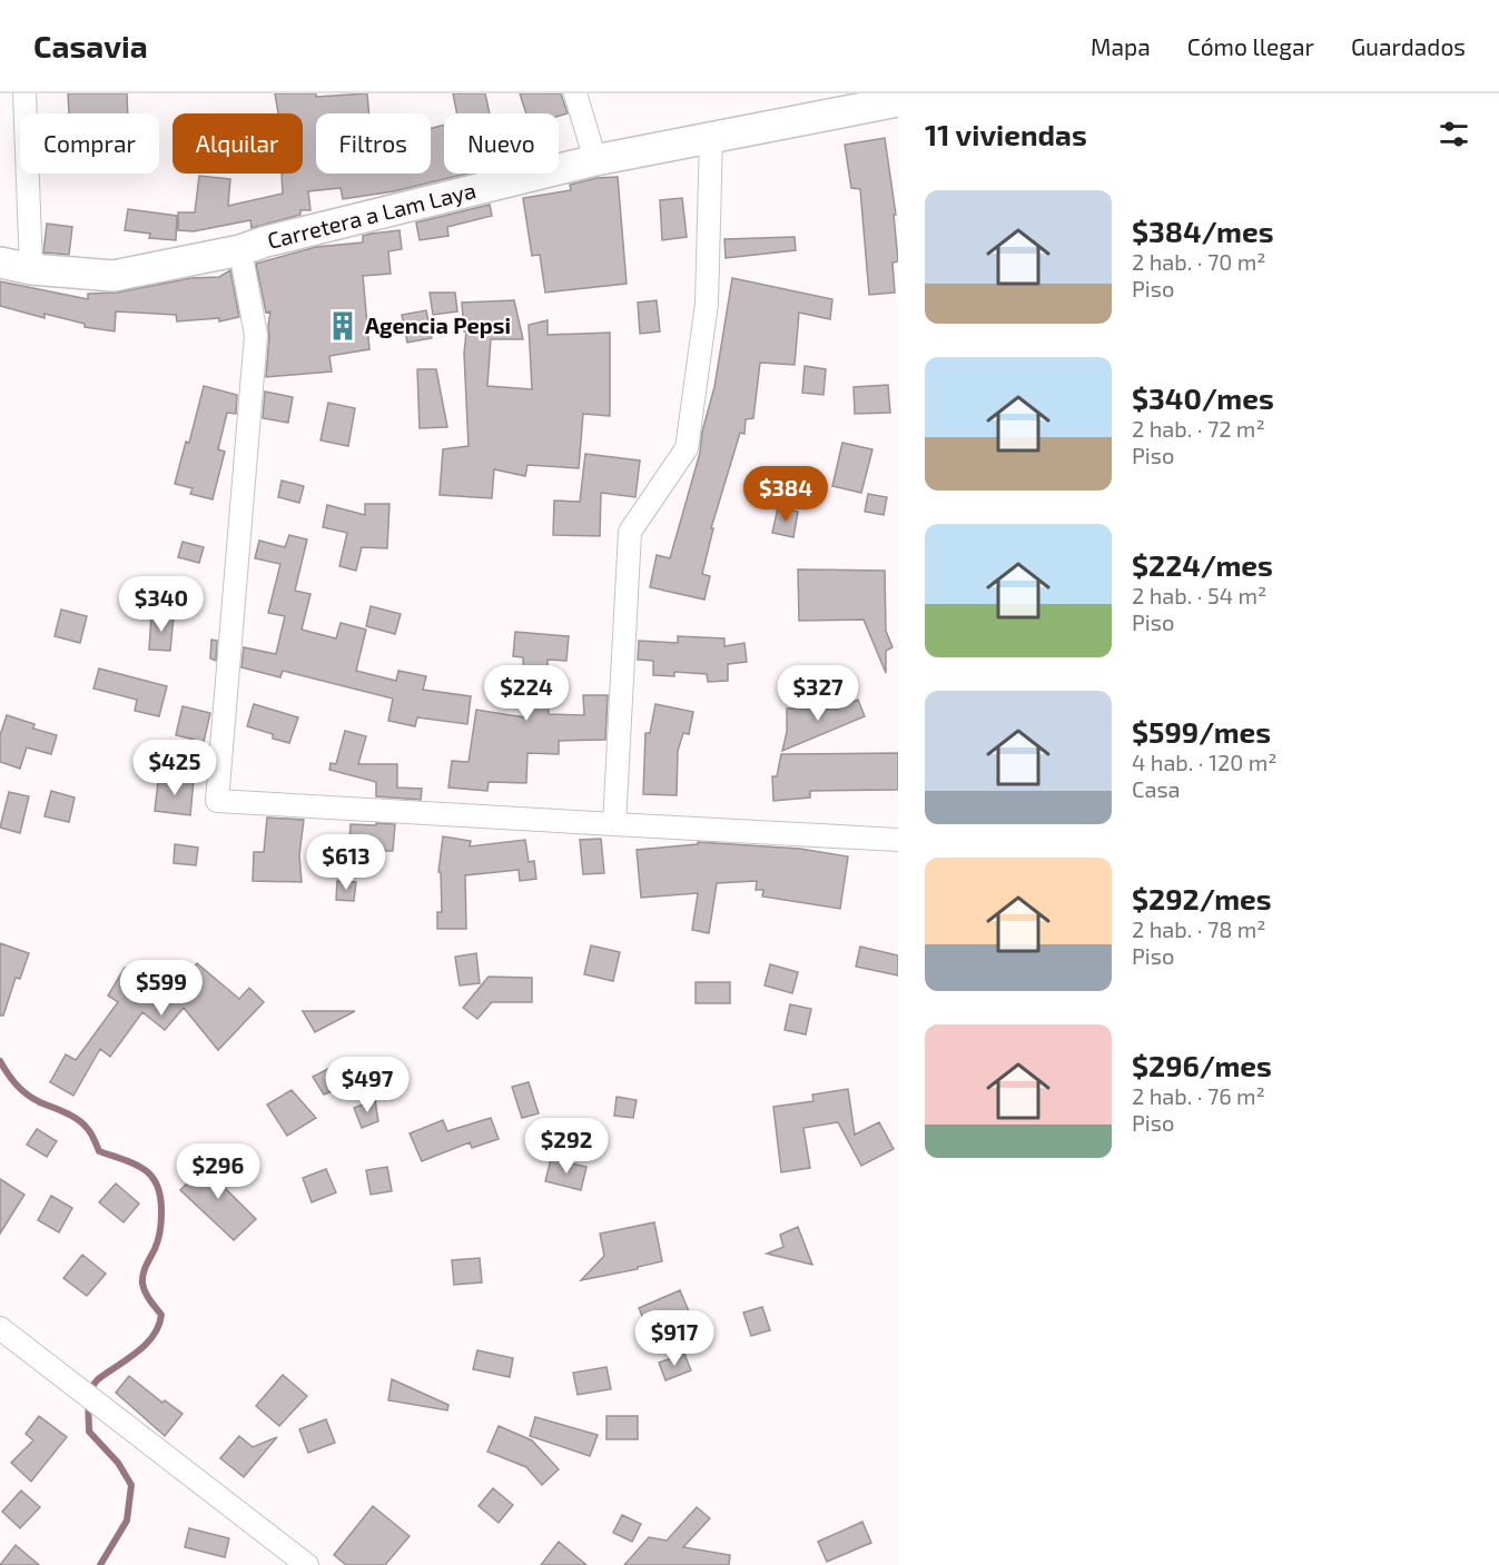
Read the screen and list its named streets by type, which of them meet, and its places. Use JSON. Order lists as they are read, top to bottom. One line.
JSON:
{"streets":{"main road":["Carretera a Lam Laya"]},"places":{"building":["Agencia Pepsi"]},"page":{"header":"Casavia","nav":["Mapa","Cómo llegar","Guardados"],"heading":"11 viviendas","chip":["Comprar","Alquilar","Filtros","Nuevo"],"list":[{"name":"$384/mes","note":"2 hab. · 70 m² · Piso"},{"name":"$340/mes","note":"2 hab. · 72 m² · Piso"},{"name":"$224/mes","note":"2 hab. · 54 m² · Piso"},{"name":"$599/mes","note":"4 hab. · 120 m² · Casa"},{"name":"$292/mes","note":"2 hab. · 78 m² · Piso"},{"name":"$296/mes","note":"2 hab. · 76 m² · Piso"}],"price":["$384","$340","$224","$327","$425","$613","$599","$497","$292","$296","$917"]}}
